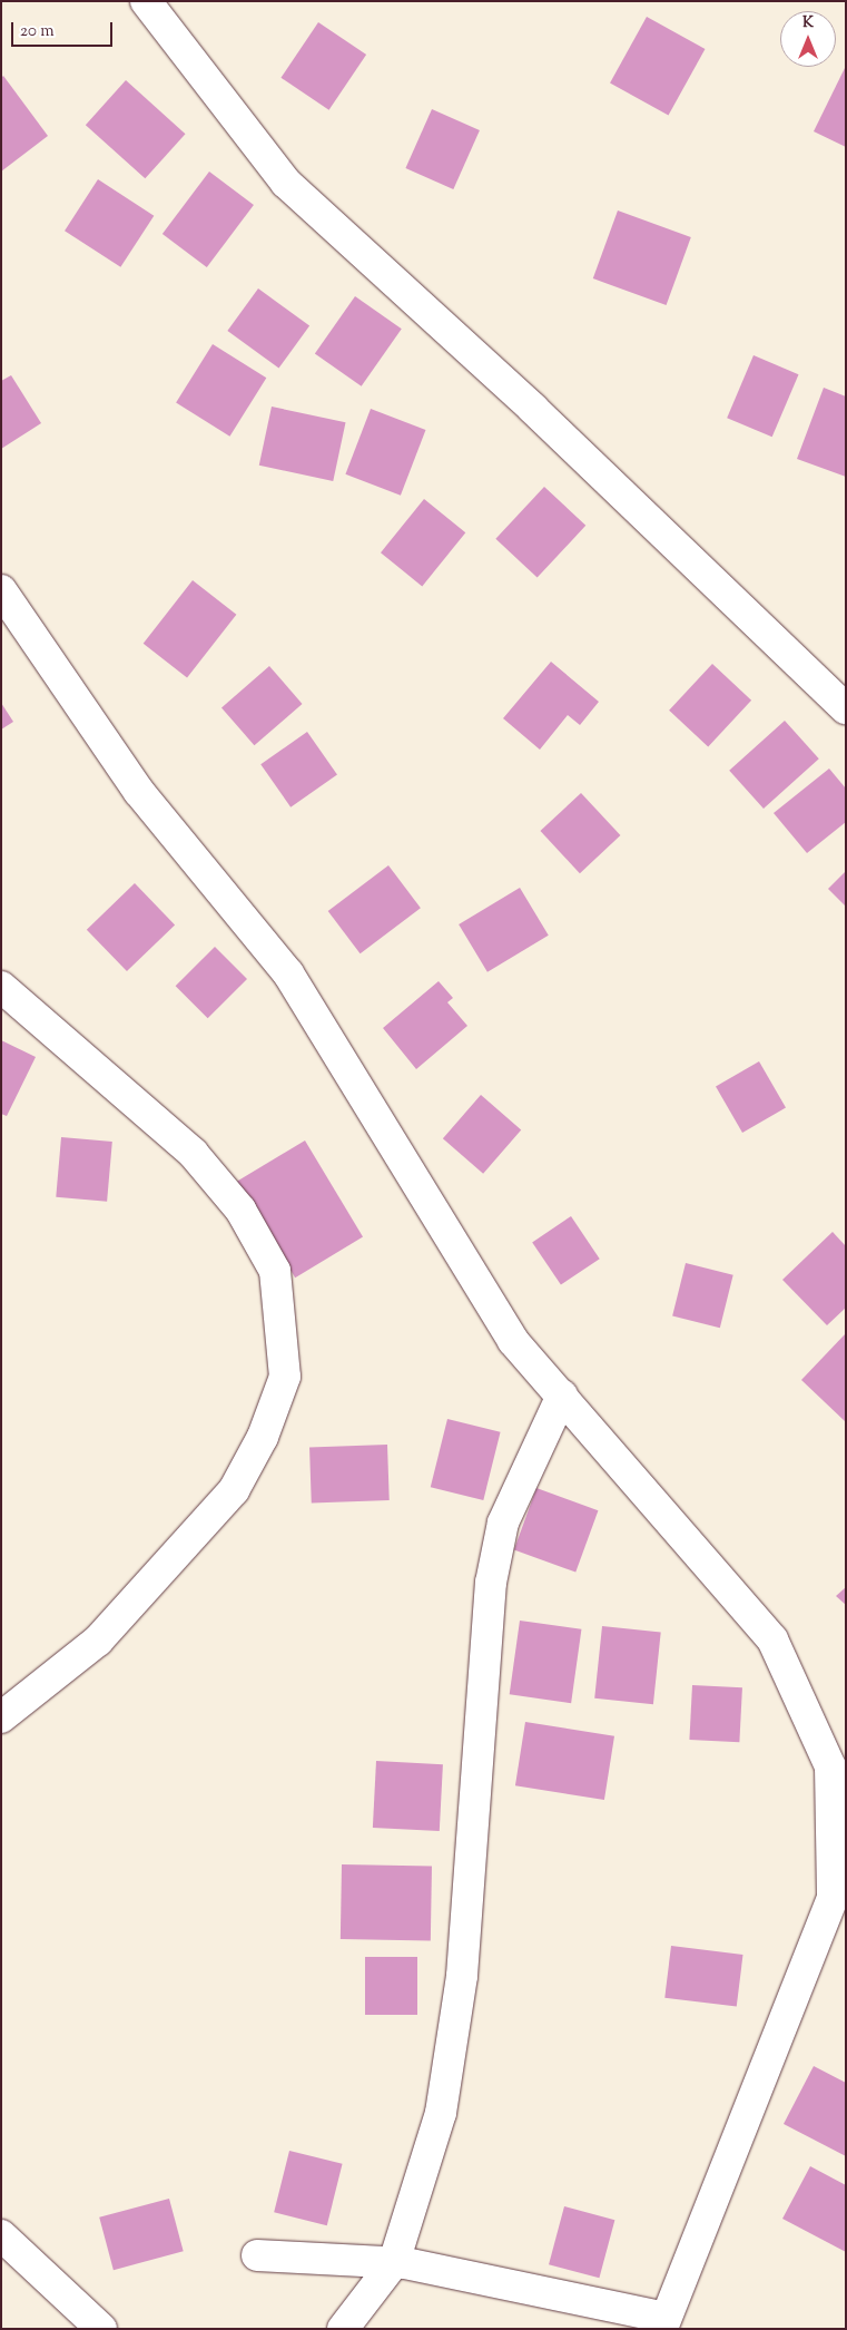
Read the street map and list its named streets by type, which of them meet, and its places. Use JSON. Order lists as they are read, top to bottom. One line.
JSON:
{"scale_bar":"20 m","north":"top"}
